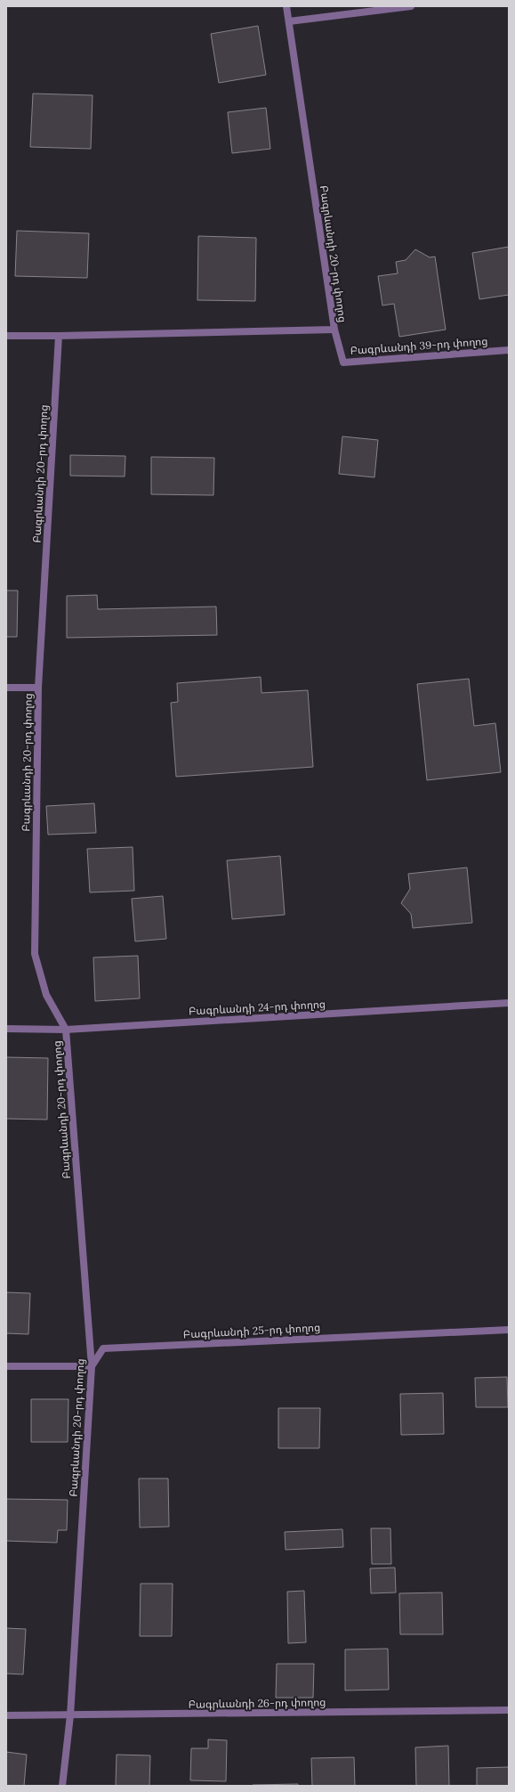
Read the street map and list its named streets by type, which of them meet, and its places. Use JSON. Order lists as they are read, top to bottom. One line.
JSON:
{"streets":{"street":["Բագրևանդի 20-րդ փողոց","Բագրևանդի 39-րդ փողոց","Բագրևանդի 24-րդ փողոց","Բագրևանդի 25-րդ փողոց","Բագրևանդի 26-րդ փողոց"]},"crossings":[["Բագրևանդի 20-րդ փողոց","Բագրևանդի 39-րդ փողոց"],["Բագրևանդի 20-րդ փողոց","Բագրևանդի 24-րդ փողոց"],["Բագրևանդի 20-րդ փողոց","Բագրևանդի 25-րդ փողոց"],["Բագրևանդի 20-րդ փողոց","Բագրևանդի 26-րդ փողոց"]]}
